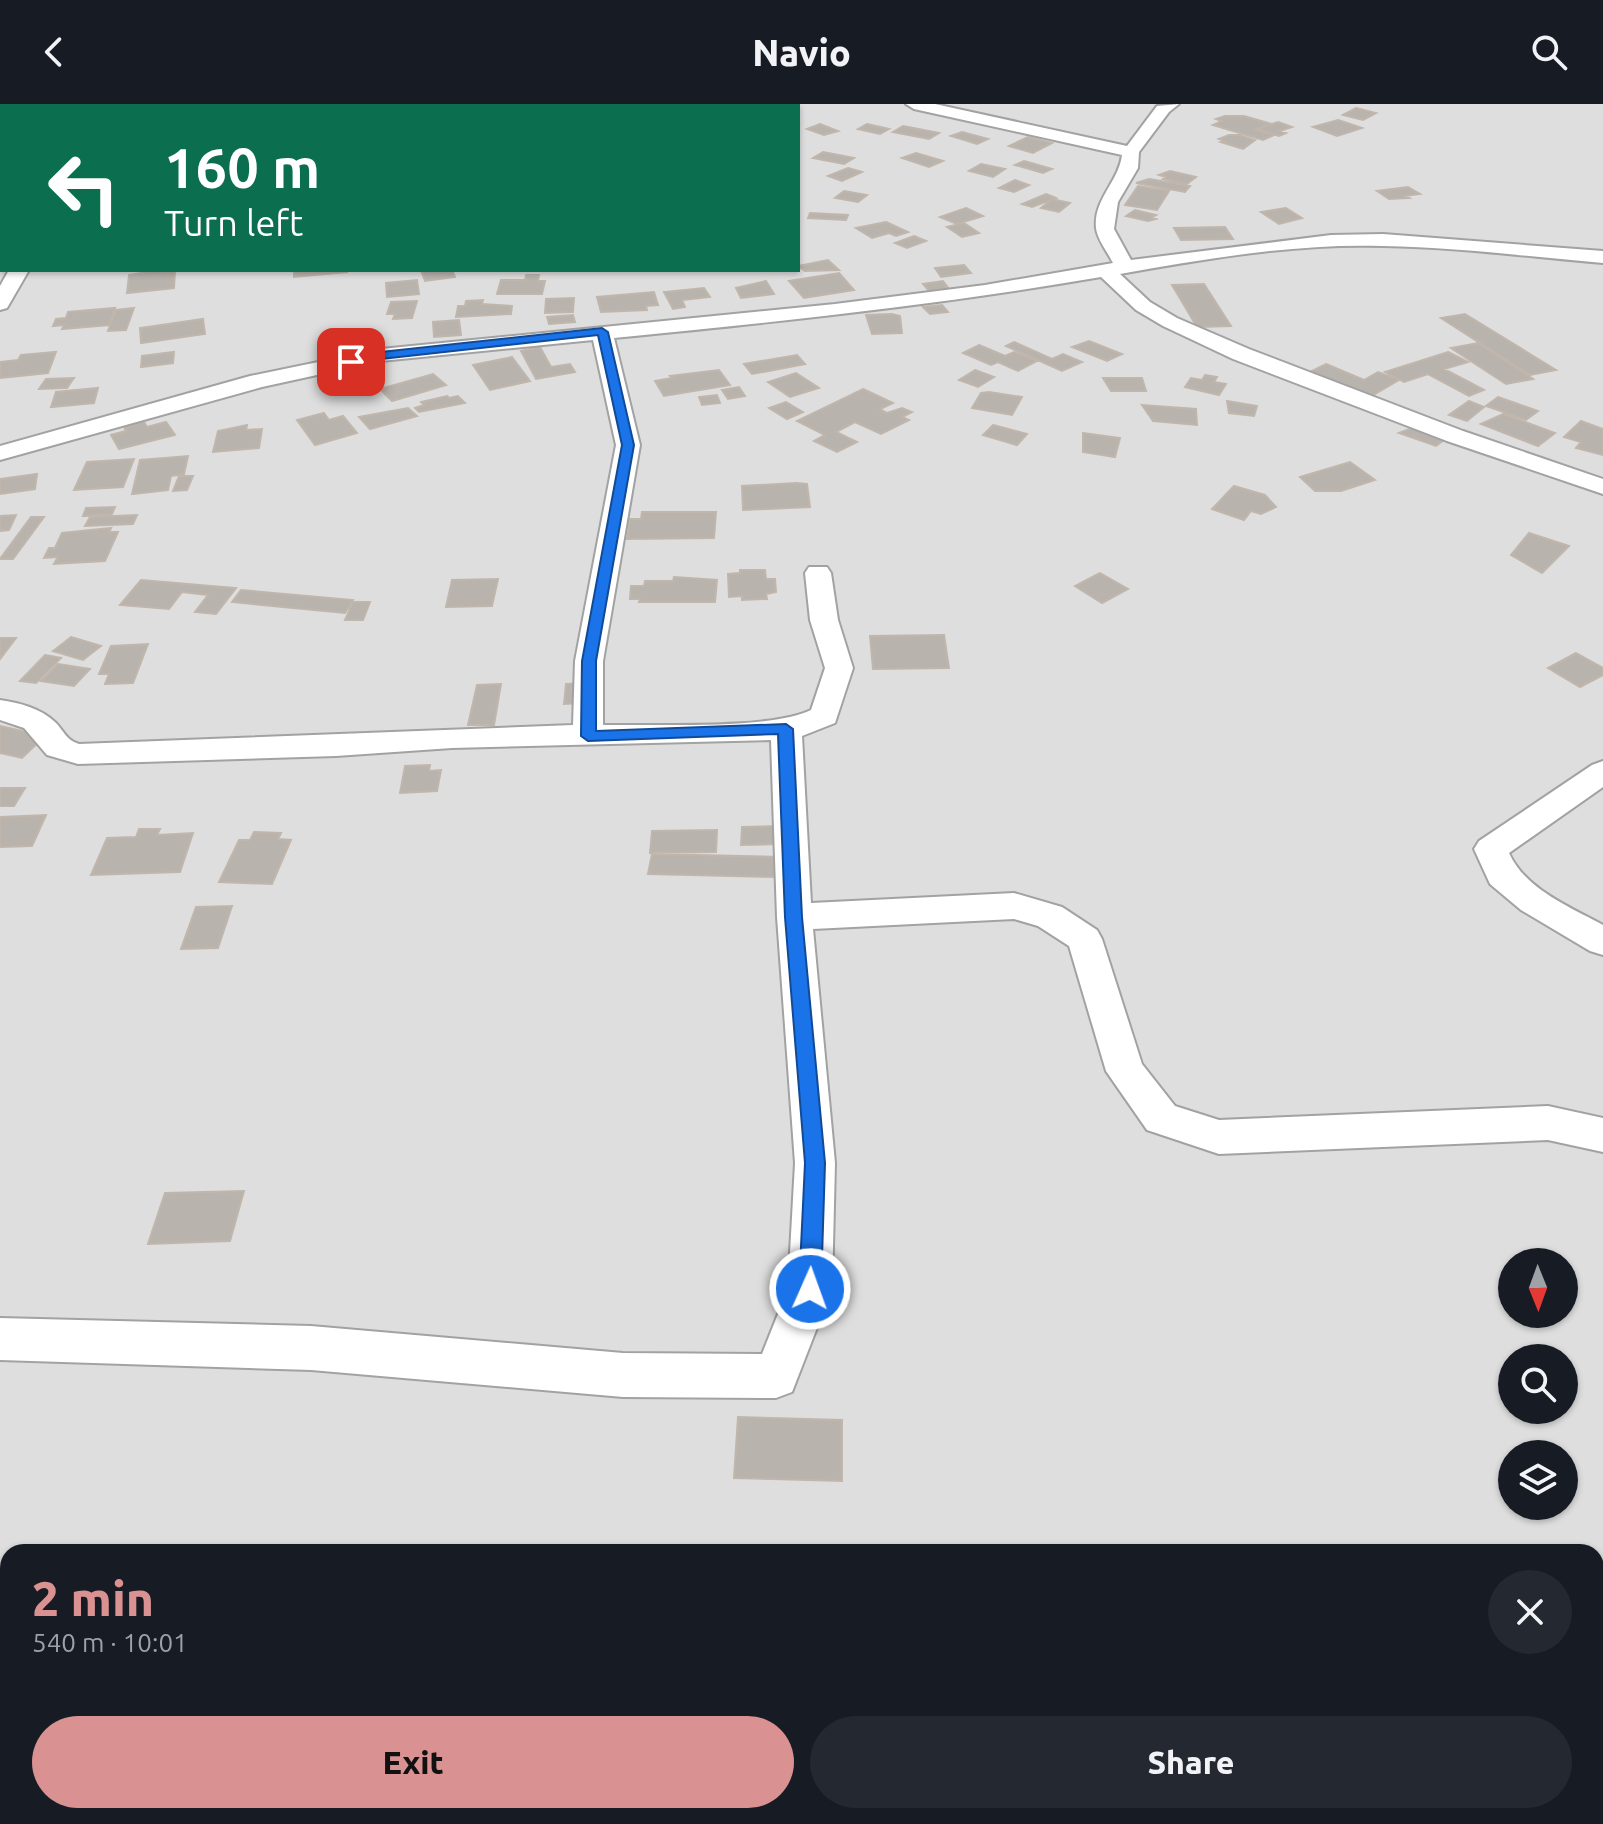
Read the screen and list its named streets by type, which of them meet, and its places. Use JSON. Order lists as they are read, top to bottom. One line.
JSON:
{"north":"bottom","page":{"header":"Navio","turn":["160 m","Turn left"],"heading":["2 min","540 m · 10:01"],"buttons":["Exit","Share"]}}
